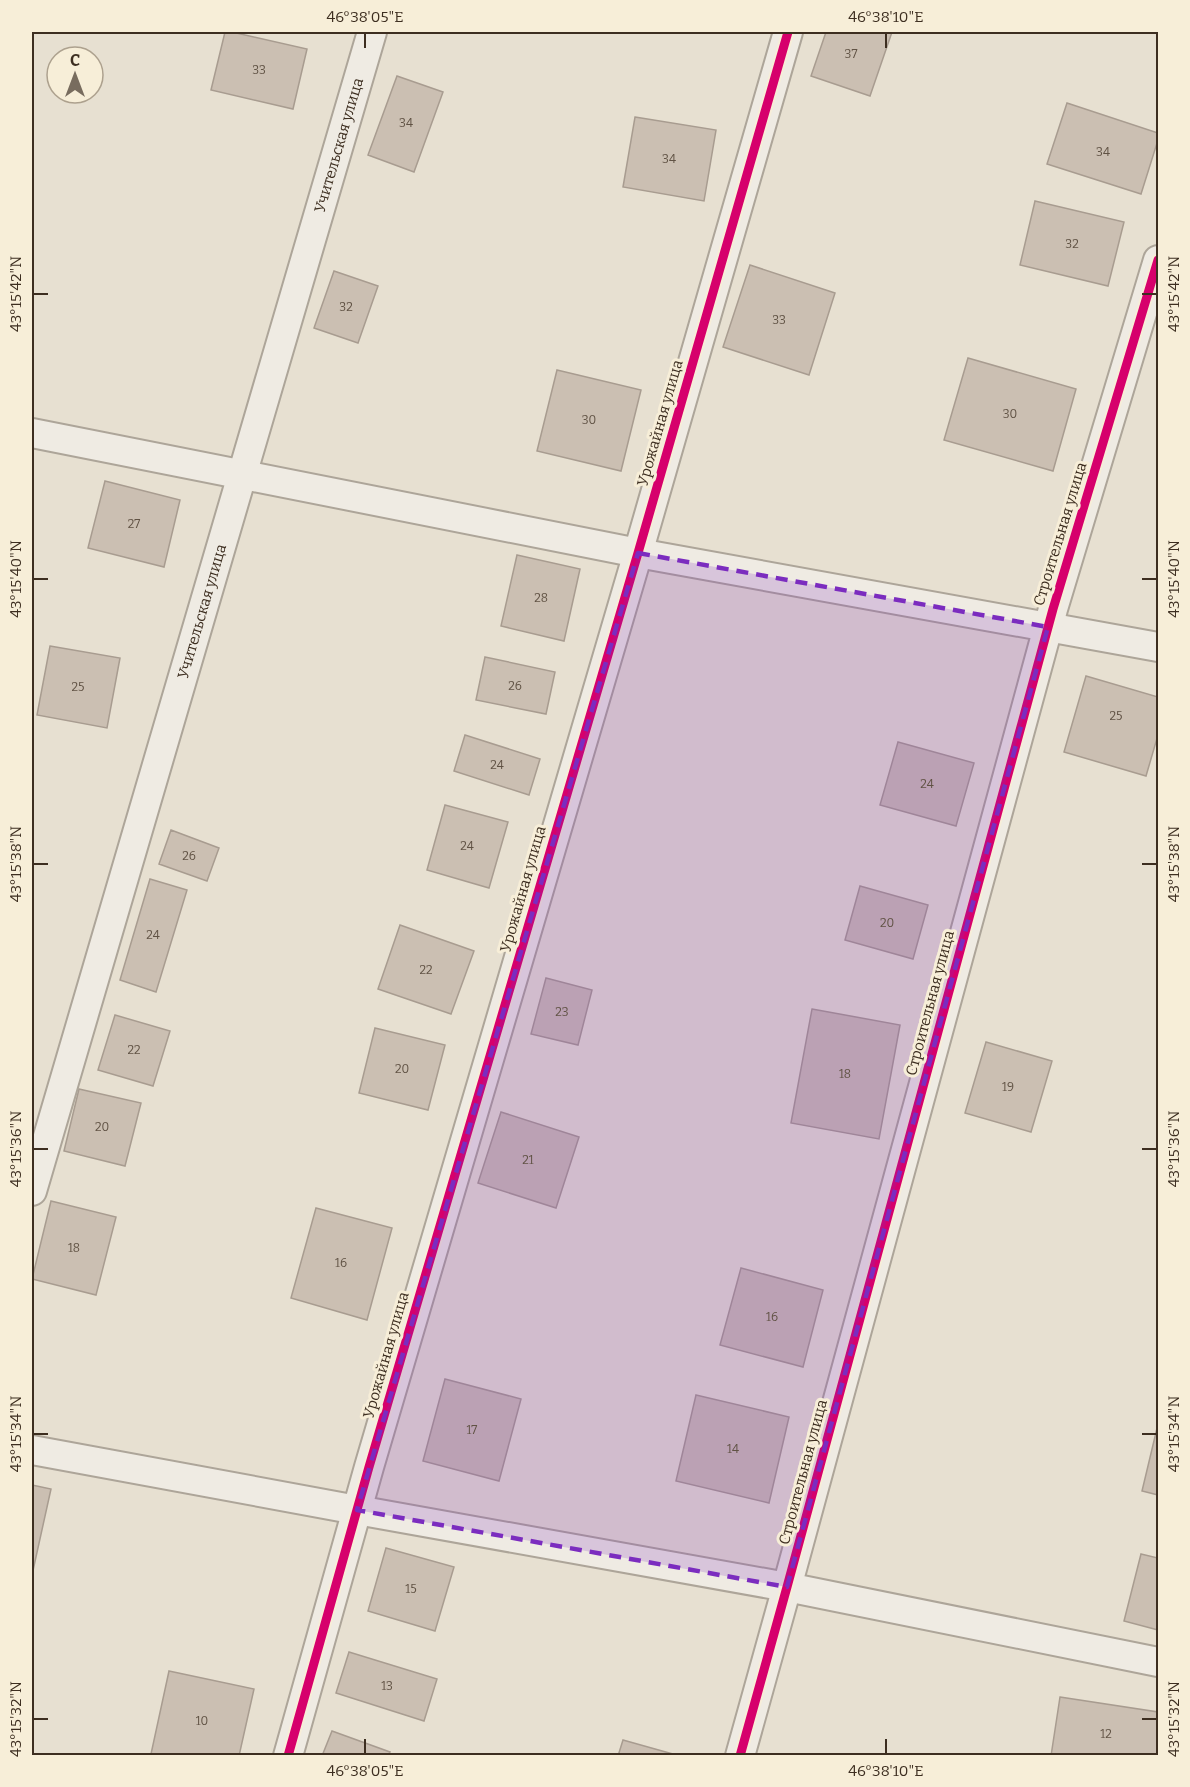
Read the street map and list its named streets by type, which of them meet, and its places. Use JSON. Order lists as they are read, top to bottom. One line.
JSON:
{"streets":{"street":["Учительская улица","Урожайная улица","Строительная улица"]},"house_numbers":["37","33","34","34","34","32","32","33","30","30","27","28","26","25","25","24","24","24","26","20","24","22","23","22","20","18","19","20","21","18","16","16","17","14","15","13","10","12"],"north":"top","coordinates":["46°38'05\"E","46°38'10\"E","43°15'42\"N","43°15'40\"N","43°15'38\"N","43°15'36\"N","43°15'34\"N","43°15'32\"N"]}
